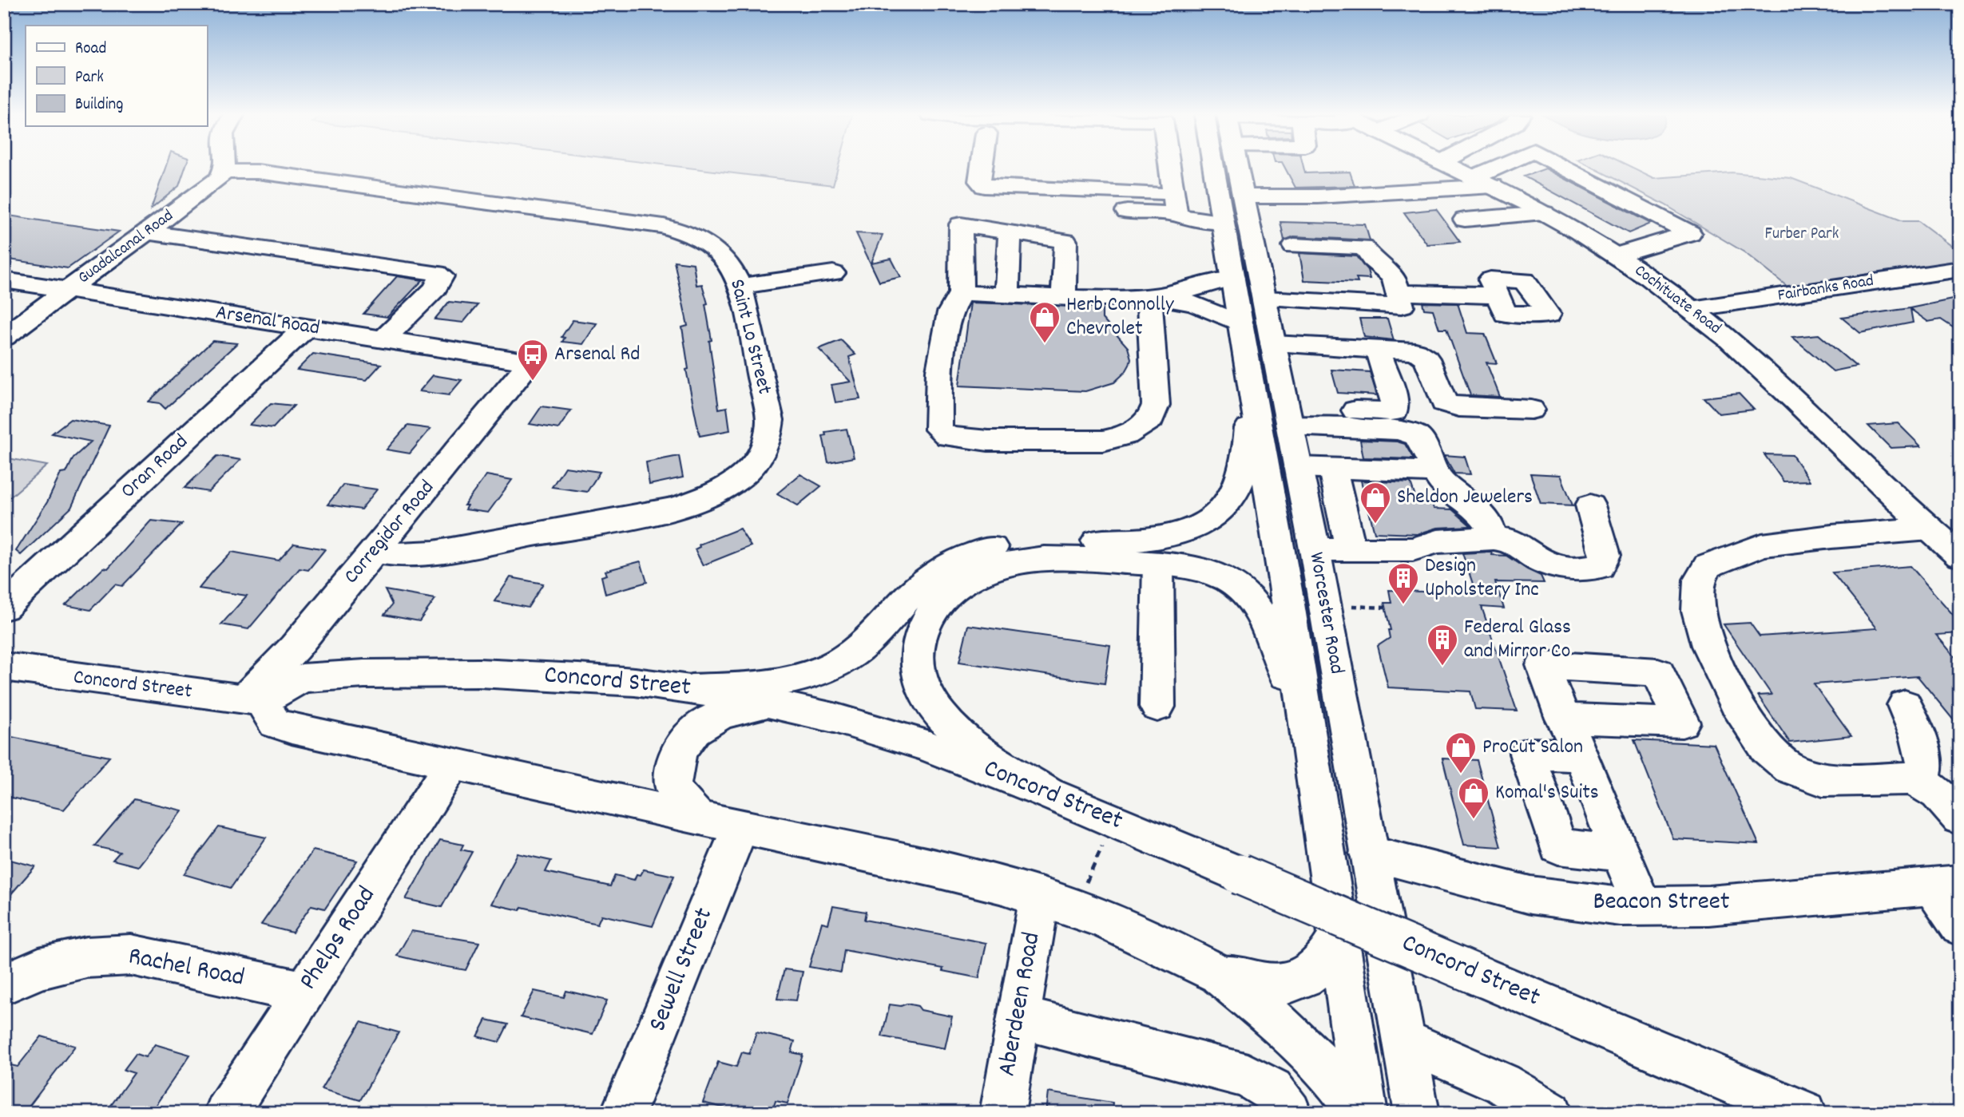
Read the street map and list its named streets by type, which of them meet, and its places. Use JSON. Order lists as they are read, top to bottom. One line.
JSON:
{"streets":{"main road":["Guadalcanal Road","Fairbanks Road","Cochituate Road","Arsenal Road","Saint Lo Street","Oran Road","Corregidor Road","Worcester Road","Concord Street","Beacon Street","Phelps Road","Rachel Road","Sewell Street","Aberdeen Road"]},"crossings":[["Guadalcanal Road","Arsenal Road"],["Guadalcanal Road","Saint Lo Street"],["Fairbanks Road","Cochituate Road"],["Arsenal Road","Oran Road"],["Arsenal Road","Corregidor Road"],["Saint Lo Street","Corregidor Road"],["Corregidor Road","Concord Street"],["Worcester Road","Beacon Street"],["Phelps Road","Rachel Road"]],"parks":["Furber Park"],"places":{"shop":["Herb Connolly Chevrolet","Sheldon Jewelers","ProCut Salon","Komal's Suits"],"bus stop":["Arsenal Rd"],"building":["Design Upholstery Inc","Federal Glass and Mirror Co"]},"legend":["Road","Park","Building"]}
